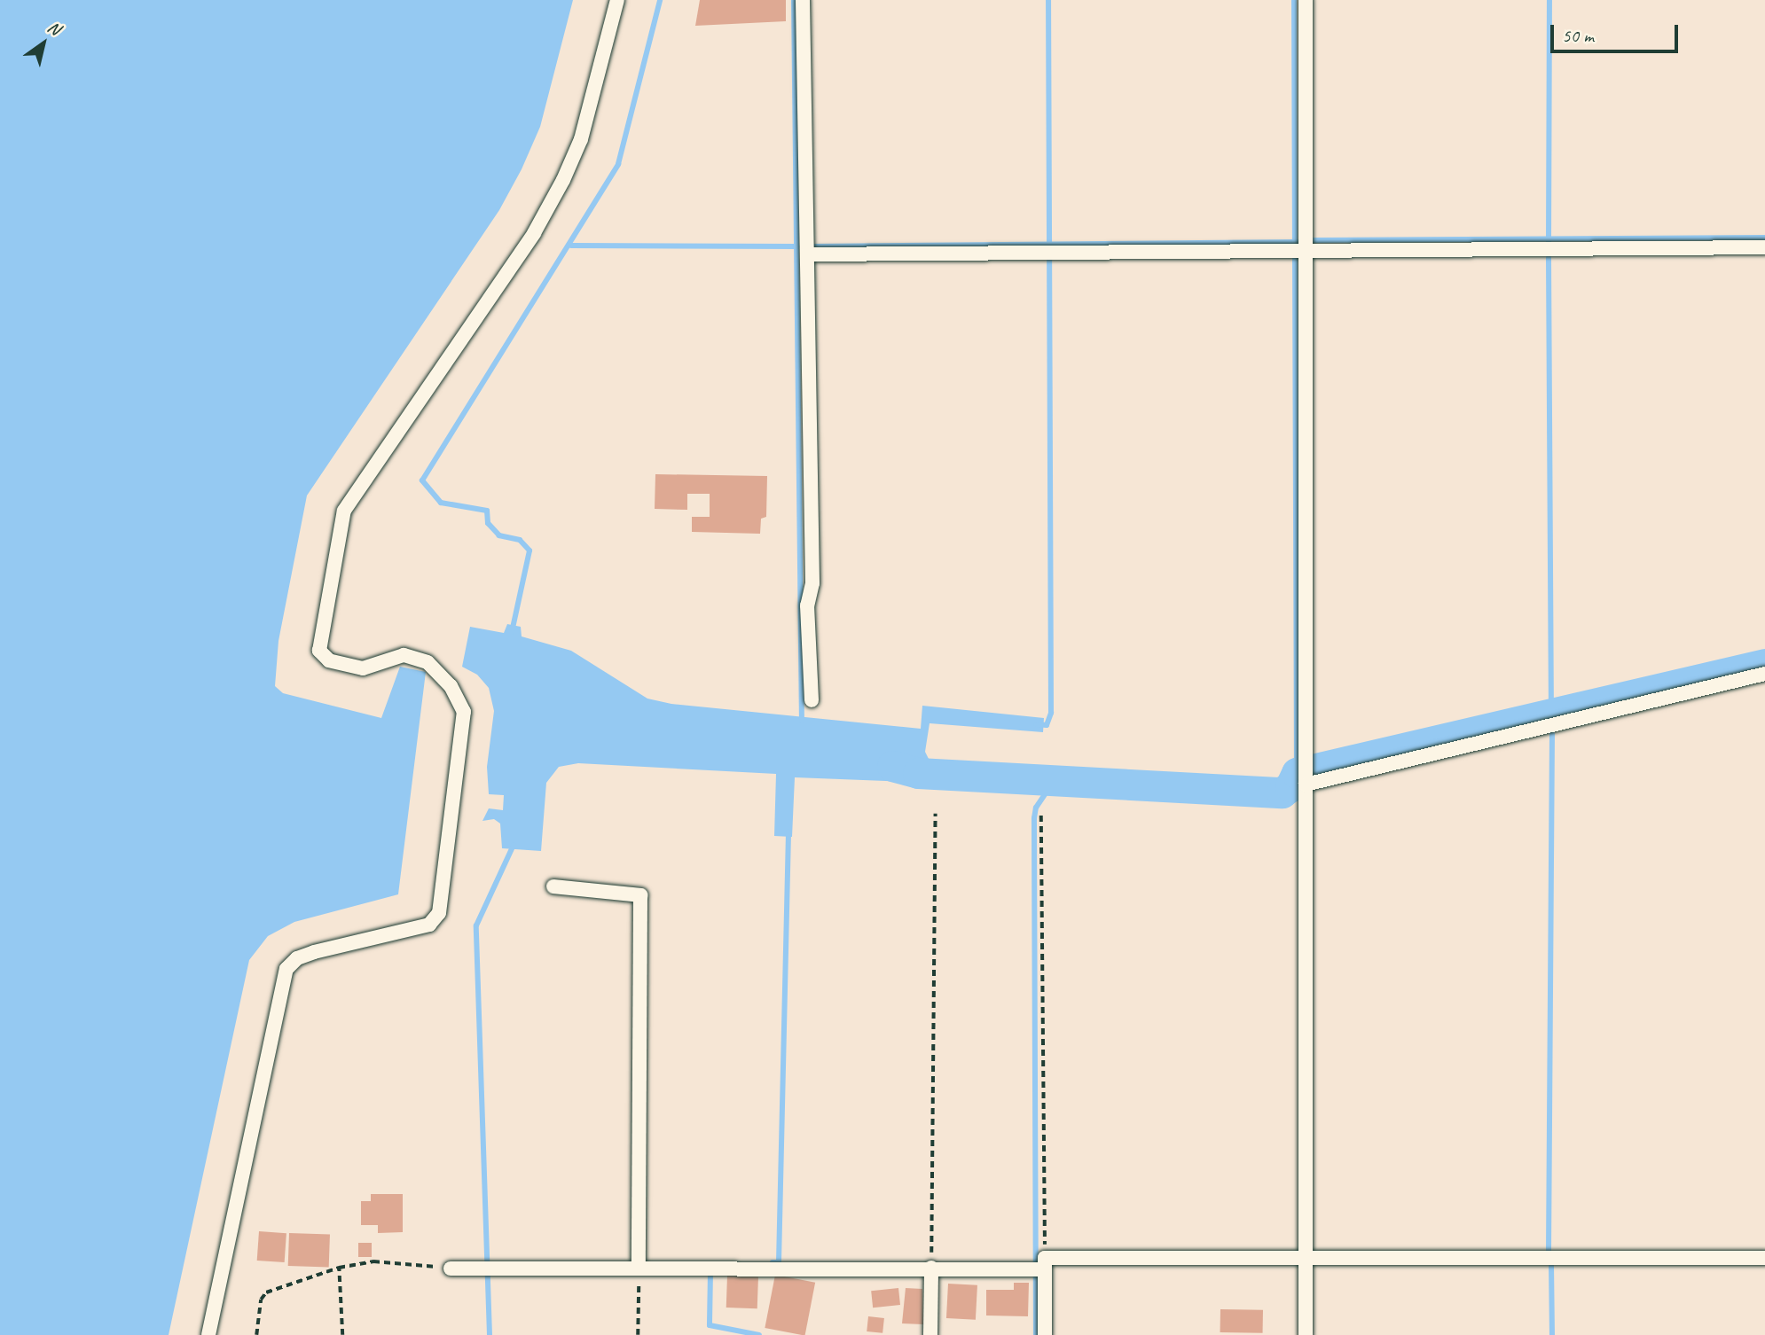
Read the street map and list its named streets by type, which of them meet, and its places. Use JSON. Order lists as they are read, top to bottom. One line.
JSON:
{"scale_bar":"50 m","north":"top right"}
